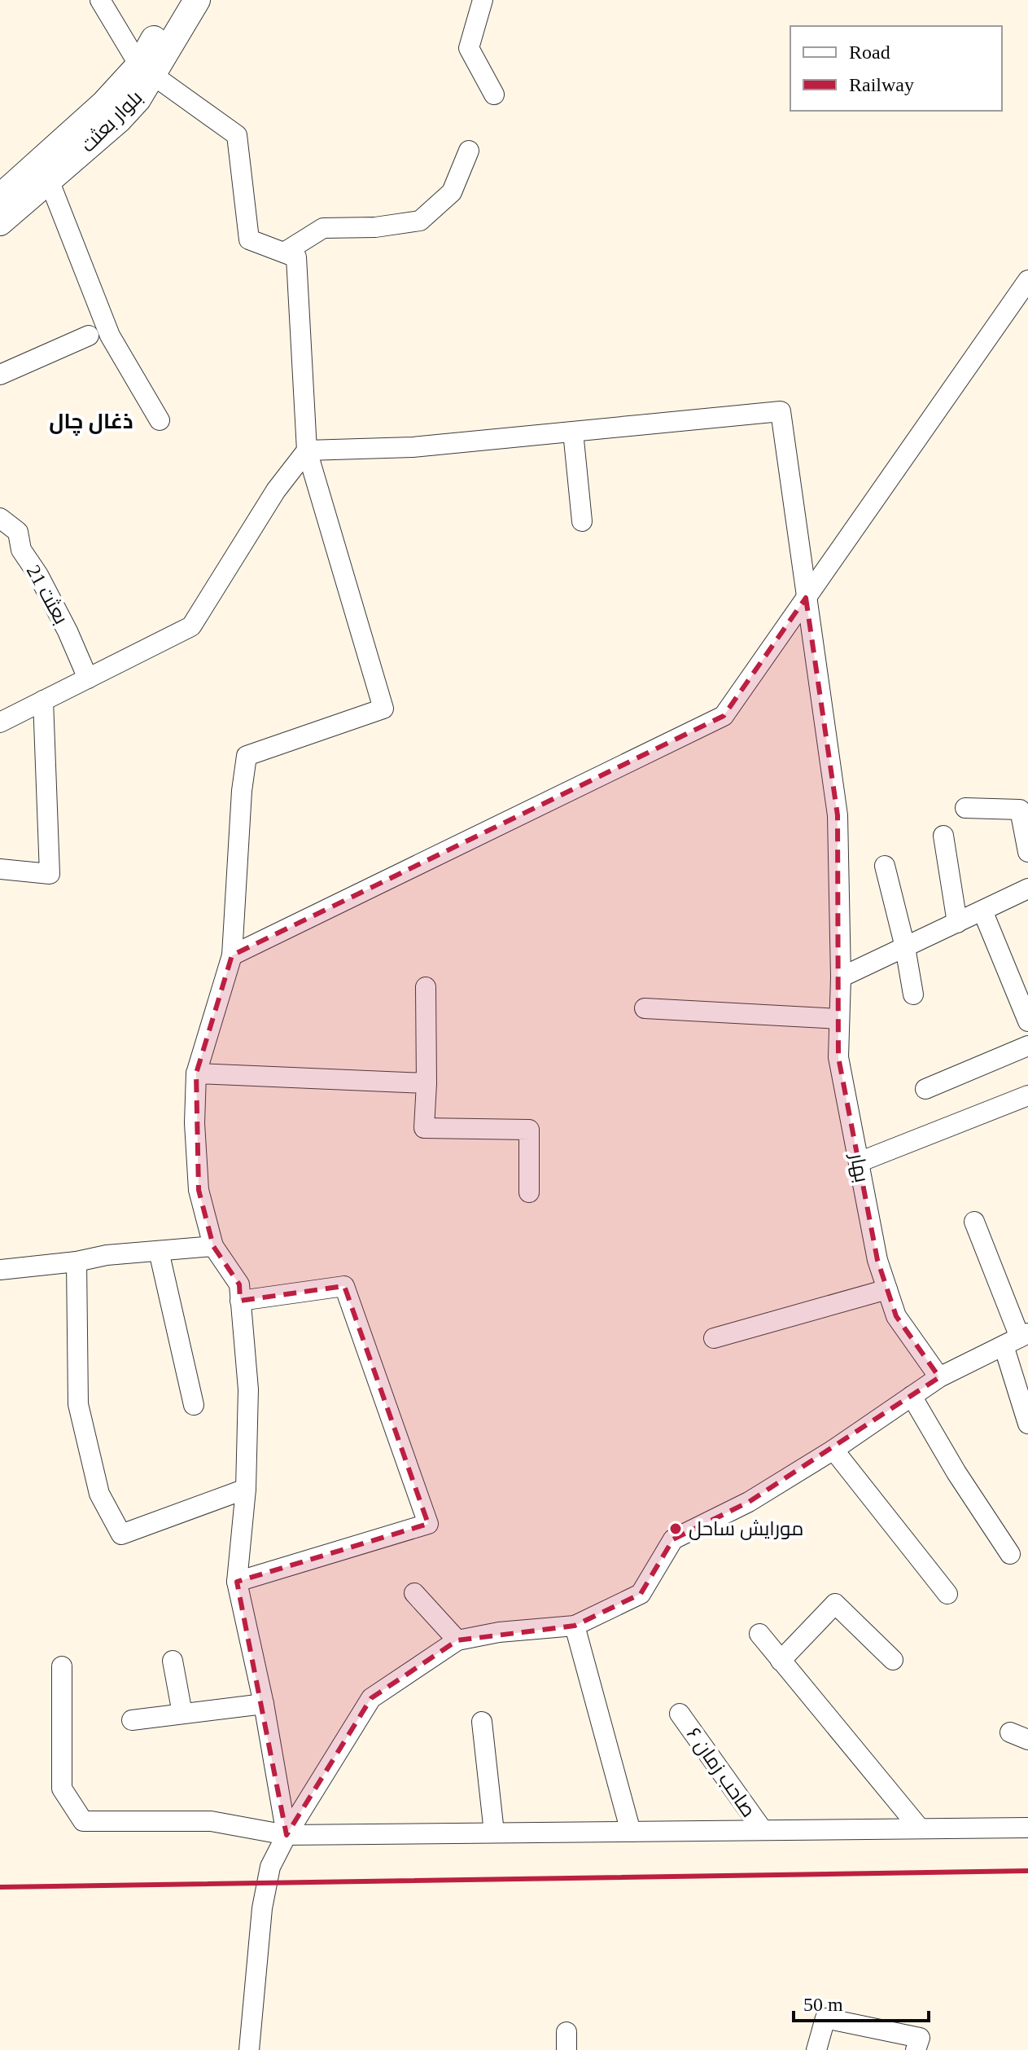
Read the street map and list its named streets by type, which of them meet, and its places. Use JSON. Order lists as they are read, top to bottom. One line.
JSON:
{"streets":{"street":["بلوار بعثت","بعثت 21","بهار","صاحب زمان ۶"]},"districts":["ذغال چال"],"places":["مورایش ساحل"],"legend":["Road","Railway"],"scale_bar":"50 m"}
